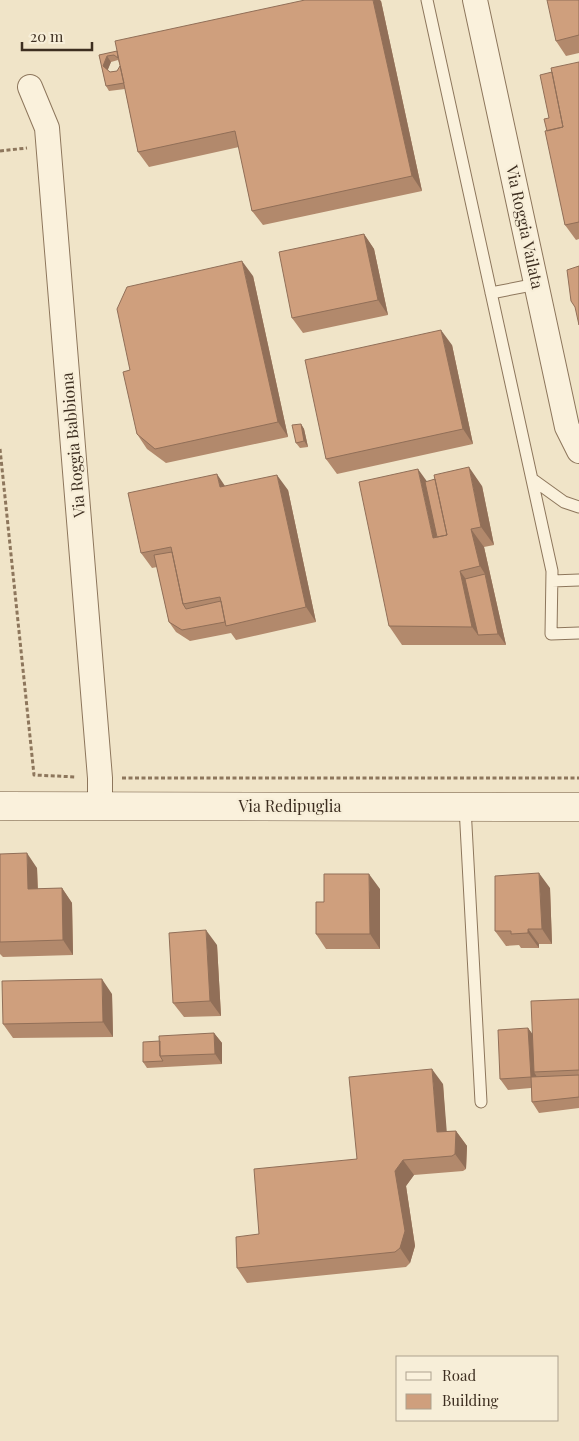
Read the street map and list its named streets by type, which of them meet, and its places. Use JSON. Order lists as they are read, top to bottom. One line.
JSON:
{"streets":{"street":["Via Roggia Vailata","Via Roggia Babbiona","Via Redipuglia"]},"crossings":[["Via Roggia Babbiona","Via Redipuglia"]],"legend":["Road","Building"],"scale_bar":"20 m"}
